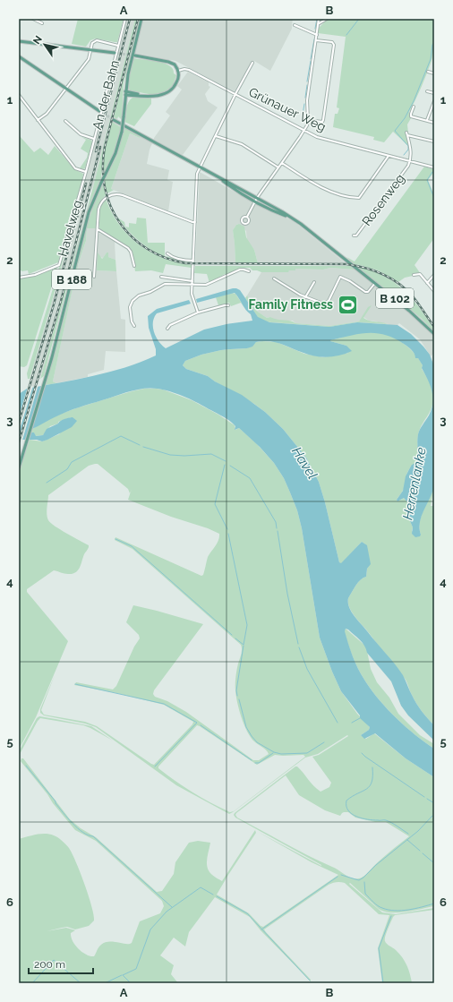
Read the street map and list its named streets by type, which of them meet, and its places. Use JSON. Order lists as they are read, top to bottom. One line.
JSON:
{"streets":{"main road":["Grünauer Weg","B 188","B 102"],"street":["An der Bahn","Rosenweg","Havelweg"]},"crossings":[["An der Bahn","Havelweg"],["Grünauer Weg","Rosenweg"]],"water":["Havel","Herrenlanke"],"places":{"sports":["Family Fitness"]},"scale_bar":"200 m","north":"top left","grid":{"columns":["A","B"],"rows":["1","2","3","4","5","6"]}}
